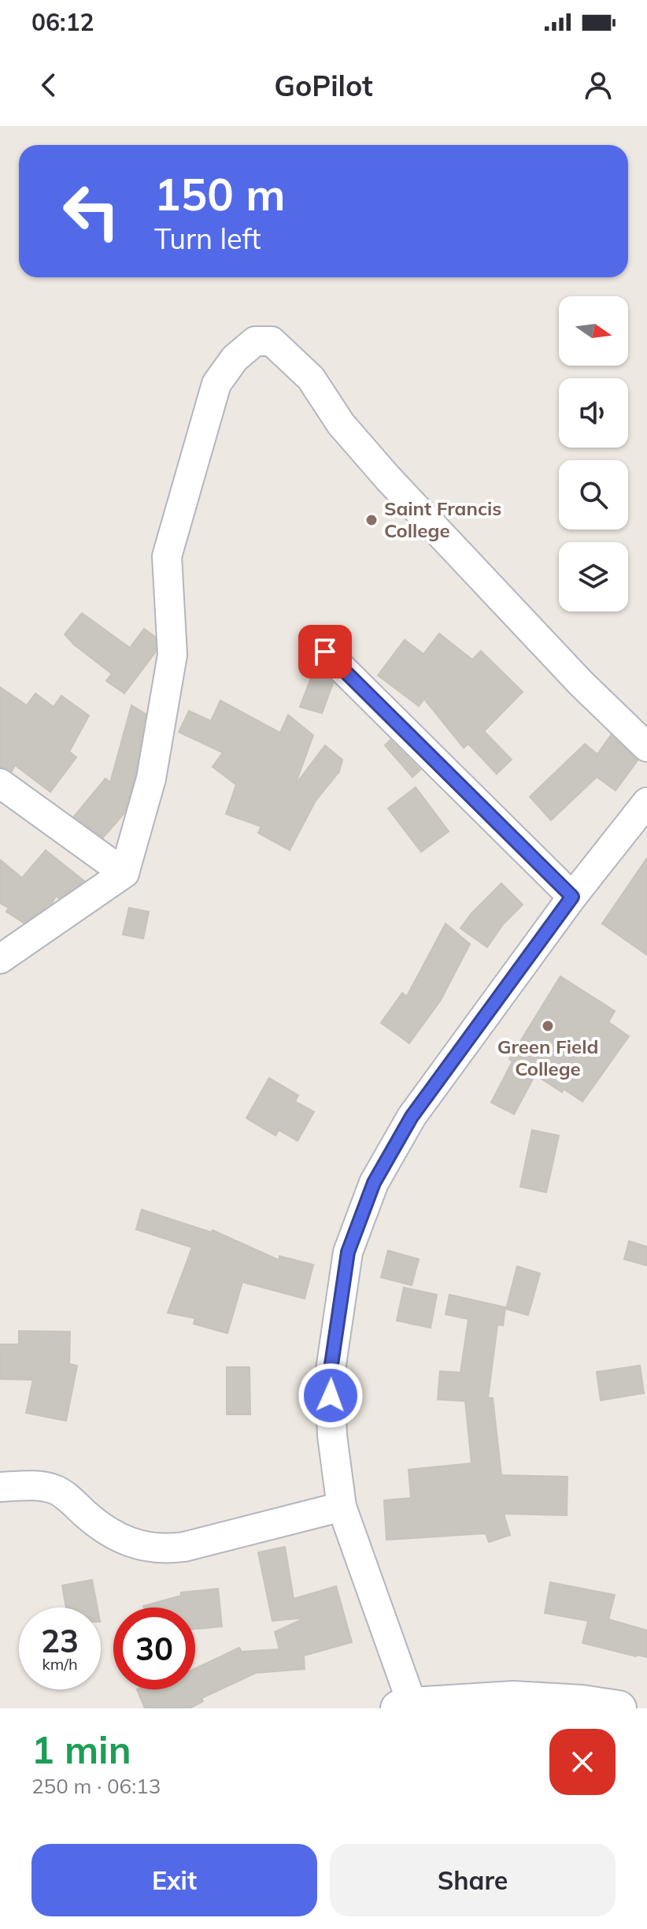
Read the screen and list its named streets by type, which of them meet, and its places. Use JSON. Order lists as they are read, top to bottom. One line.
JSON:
{"places":["Saint Francis College","Green Field College"],"north":"right","page":{"status":"06:12","header":"GoPilot","turn":["150 m","Turn left"],"speed":"23 km/h","limit":"30","heading":["1 min","250 m · 06:13"],"buttons":["Exit","Share"]}}
